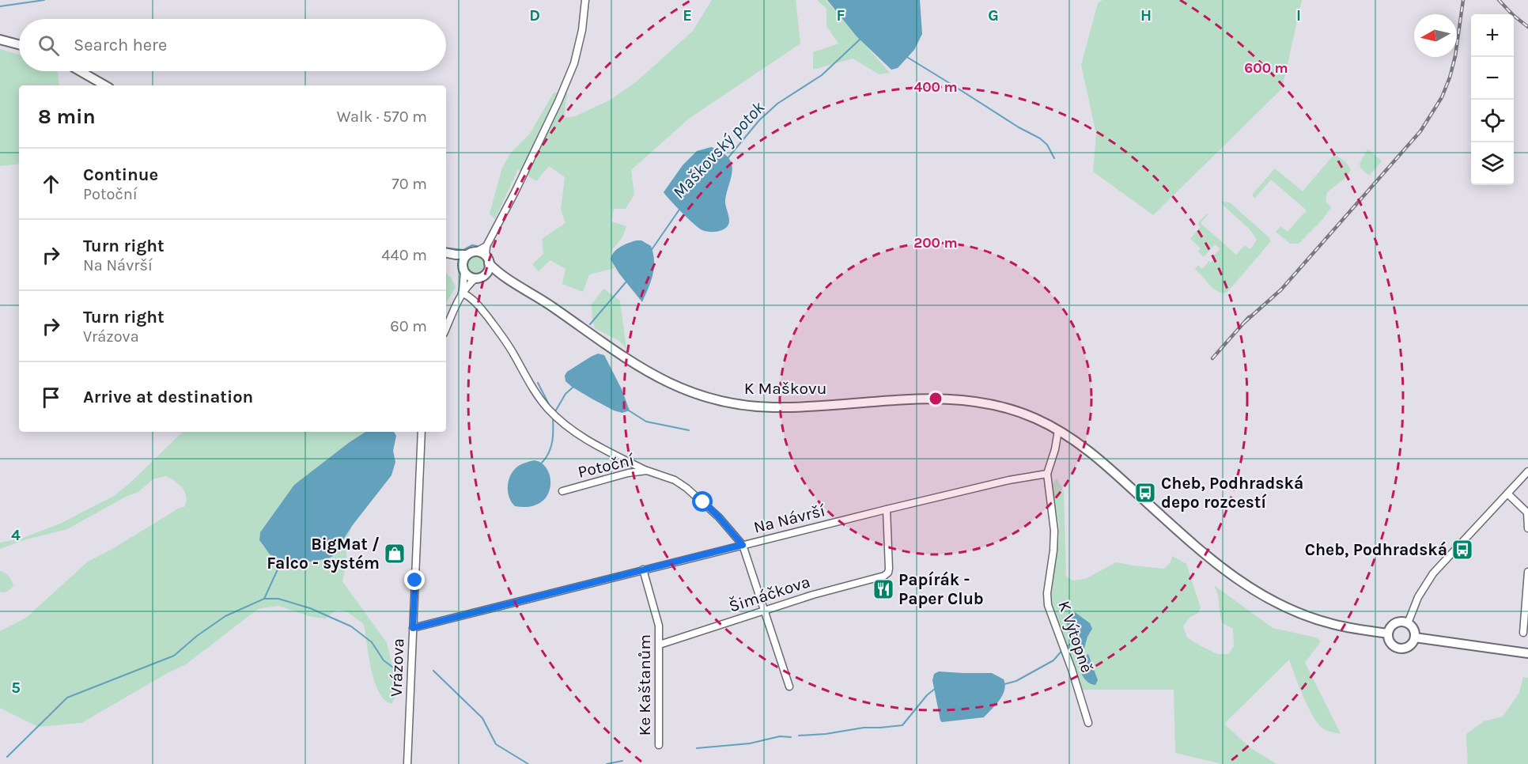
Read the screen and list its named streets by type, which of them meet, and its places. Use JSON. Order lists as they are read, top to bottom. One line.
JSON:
{"streets":{"main road":["K Maškovu"],"street":["Potoční","Na Návrší","Šimáčkova","K Výtopně","Vrázova","Ke Kaštanům"]},"crossings":[["Potoční","Na Návrší"],["Na Návrší","Šimáčkova"],["Na Návrší","K Výtopně"],["Na Návrší","Vrázova"],["Na Návrší","Ke Kaštanům"],["Šimáčkova","Ke Kaštanům"]],"water":["Maškovský potok"],"places":{"bus stop":["Cheb, Podhradská depo rozcestí","Cheb, Podhradská"],"shop":["BigMat / Falco - systém"],"restaurant":["Papírák - Paper Club"]},"north":"left","page":{"map_buttons":["+","−"],"search":"Search here","heading":["8 min","Walk · 570 m"],"list":[["Continue","Potoční","70 m"],["Turn right","Na Návrší","440 m"],["Turn right","Vrázova","60 m"],"Arrive at destination"]},"grid":{"columns":["D","E","F","G","H","I"],"rows":["4","5"]},"rings":["600 m","400 m","200 m"]}
